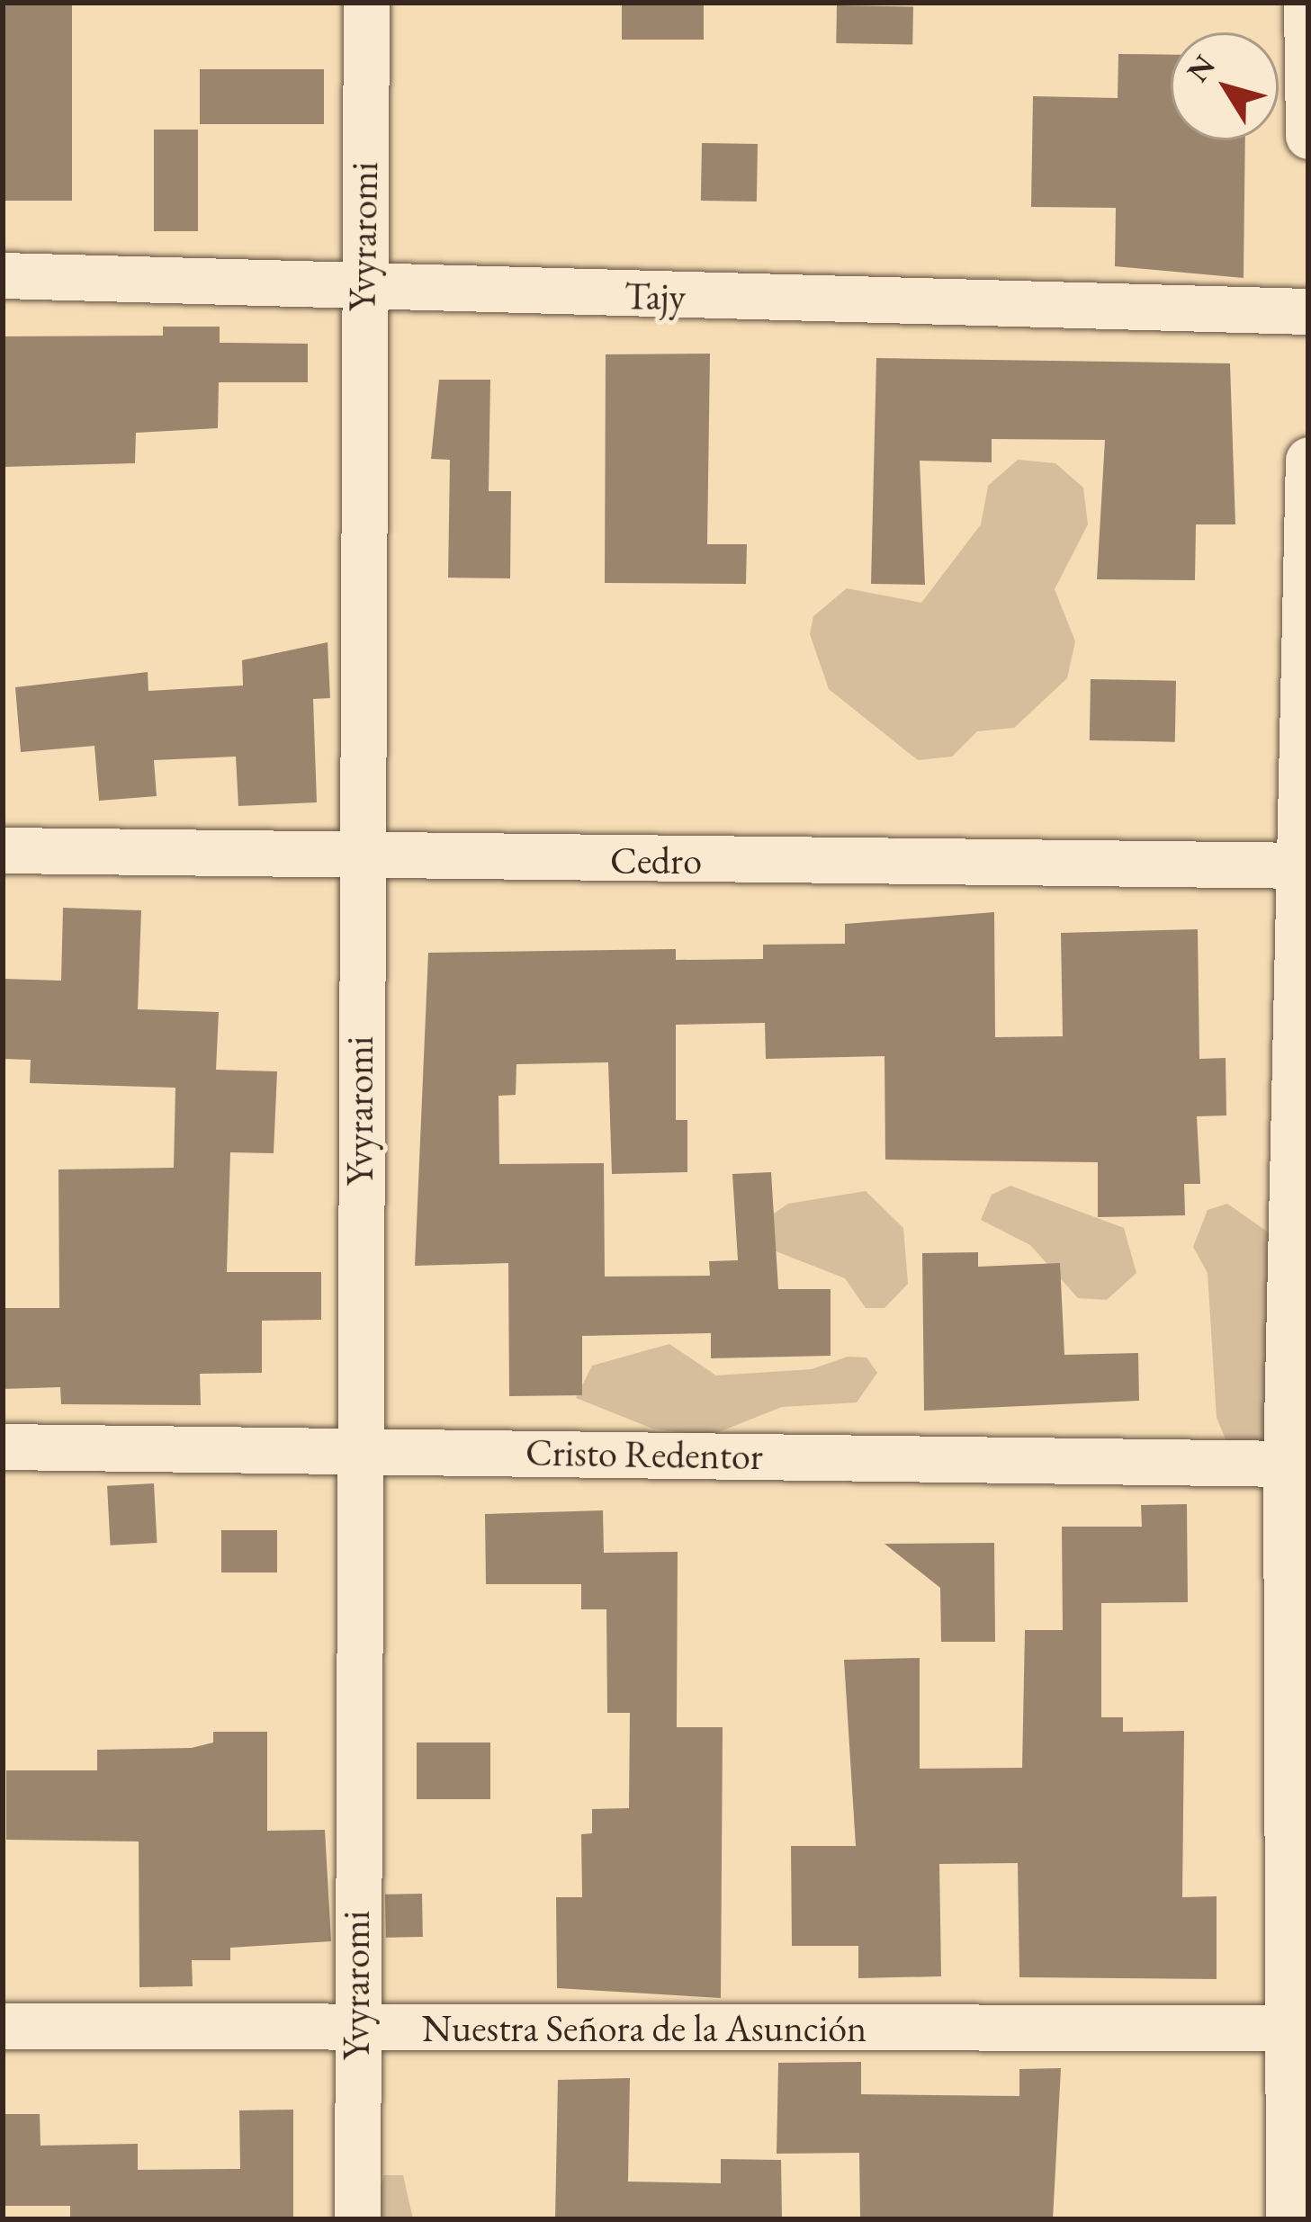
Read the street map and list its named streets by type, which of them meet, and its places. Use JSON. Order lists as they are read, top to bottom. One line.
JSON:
{"streets":{"street":["Yvyraromi","Tajy","Cedro","Cristo Redentor","Nuestra Señora de la Asunción"]},"crossings":[["Yvyraromi","Tajy"],["Yvyraromi","Cedro"],["Yvyraromi","Cristo Redentor"],["Yvyraromi","Nuestra Señora de la Asunción"]],"north":"top left"}
